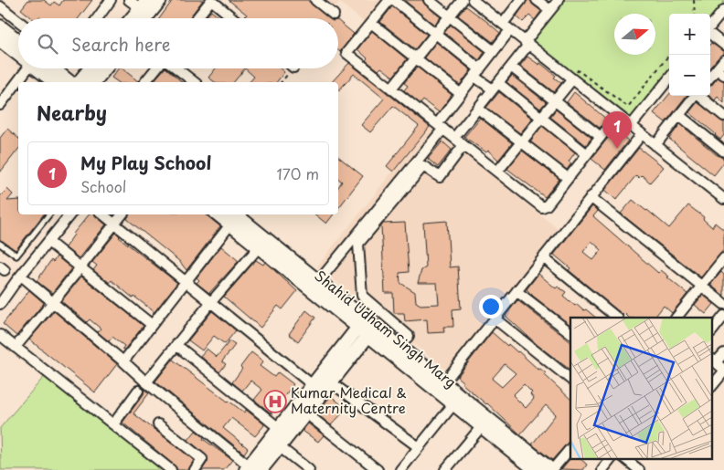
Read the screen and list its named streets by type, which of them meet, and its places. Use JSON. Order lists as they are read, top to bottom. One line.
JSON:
{"streets":{"street":["Shahid Udham Singh Marg"]},"places":{"hospital":["Kumar Medical & Maternity Centre"]},"north":"right","page":{"map_buttons":["+","−"],"search":"Search here","heading":"Nearby","pins":"1","list":[{"mark":"1","name":"My Play School","note":"School","value":"170 m"}]}}
